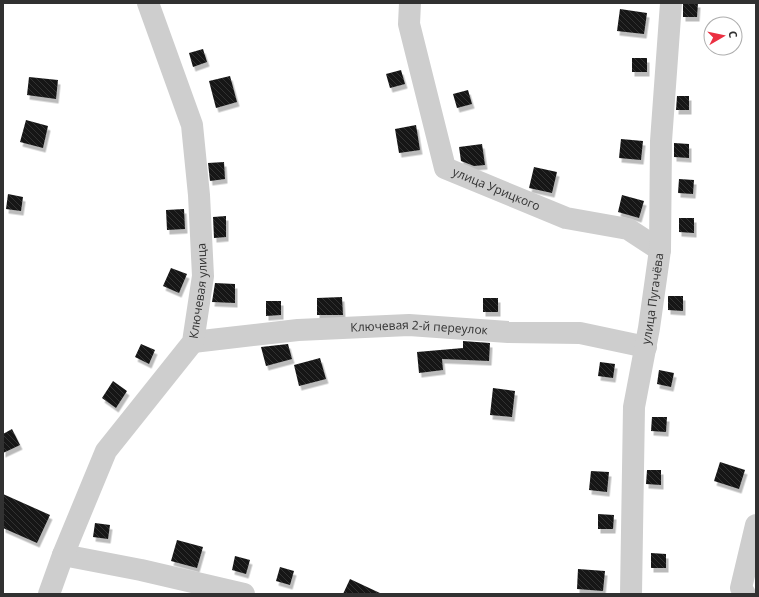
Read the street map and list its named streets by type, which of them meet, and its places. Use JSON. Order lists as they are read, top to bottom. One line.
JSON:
{"streets":{"street":["улица Урицкого","Ключевая улица","улица Пугачёва","Ключевая 2-й переулок"]},"crossings":[["улица Урицкого","улица Пугачёва"],["Ключевая улица","Ключевая 2-й переулок"],["улица Пугачёва","Ключевая 2-й переулок"]],"north":"right"}
